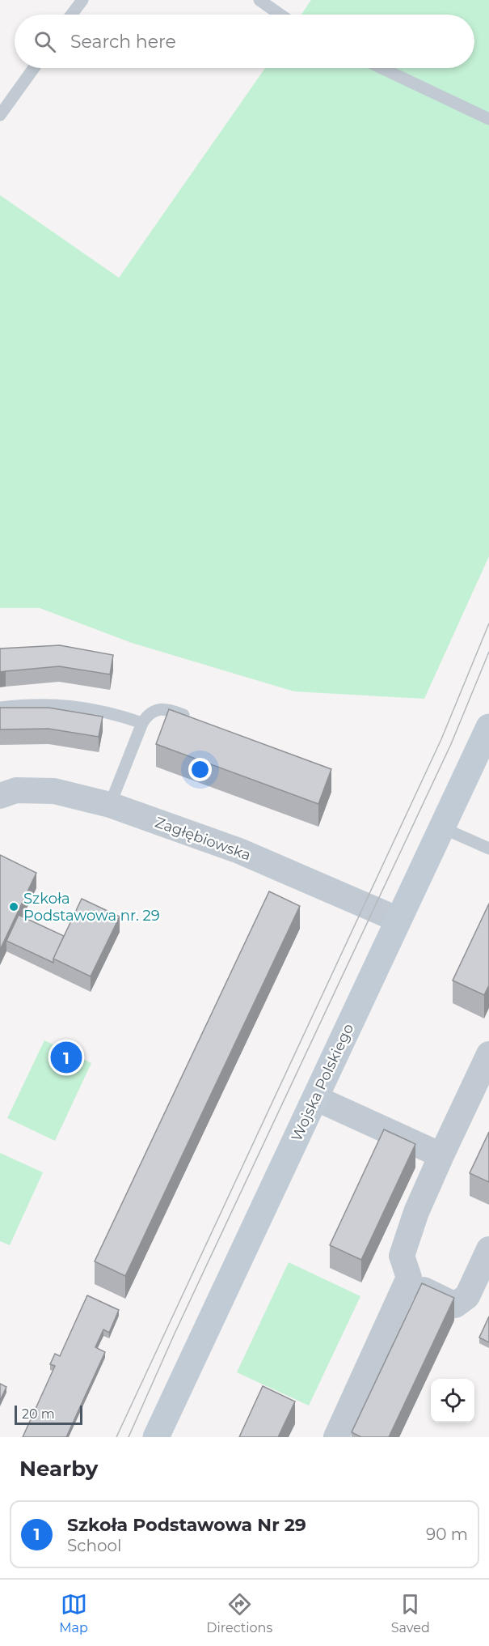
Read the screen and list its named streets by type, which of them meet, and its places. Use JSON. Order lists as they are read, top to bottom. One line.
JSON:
{"streets":{"main road":["Wojska Polskiego"],"street":["Zagłębiowska"]},"crossings":[["Zagłębiowska","Wojska Polskiego"]],"places":["Szkoła Podstawowa nr. 29"],"scale_bar":"20 m","page":{"search":"Search here","pins":"1","scale":"20 m","heading":"Nearby","list":[{"mark":"1","name":"Szkoła Podstawowa Nr 29","note":"School","value":"90 m"}],"nav":["Map","Directions","Saved"]}}
